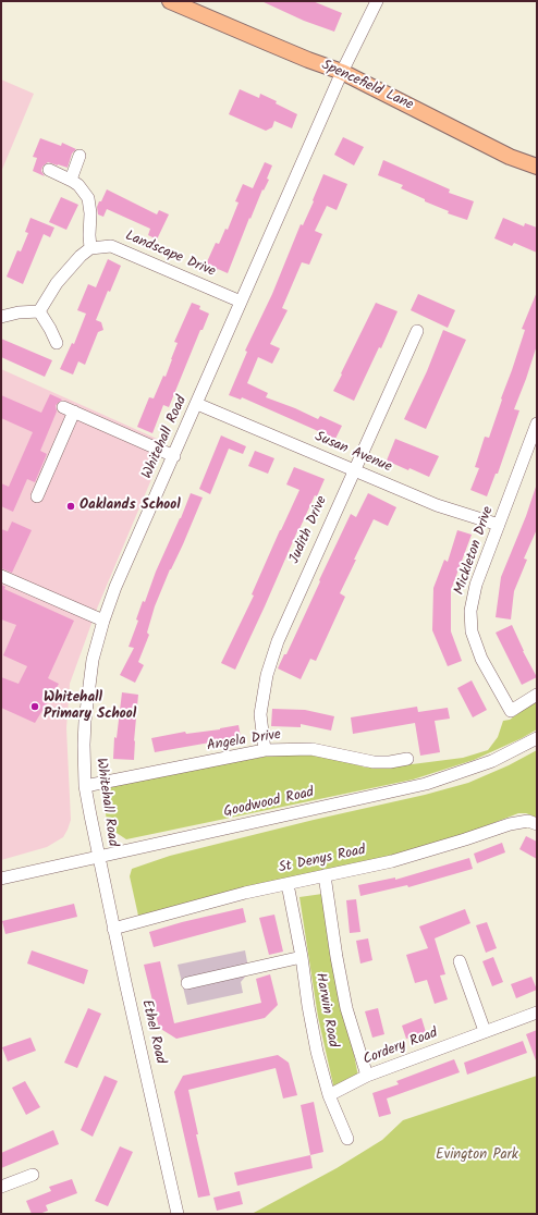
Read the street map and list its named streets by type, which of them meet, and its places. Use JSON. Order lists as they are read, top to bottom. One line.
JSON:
{"streets":{"main road":["Spencefield Lane"],"street":["Landscape Drive","Whitehall Road","Susan Avenue","Judith Drive","Mickleton Drive","Angela Drive","Goodwood Road","St Denys Road","Harwin Road","Ethel Road","Cordery Road"]},"crossings":[["Spencefield Lane","Whitehall Road"],["Landscape Drive","Whitehall Road"],["Whitehall Road","Susan Avenue"],["Whitehall Road","Angela Drive"],["Whitehall Road","Goodwood Road"],["Whitehall Road","Ethel Road"],["Susan Avenue","Judith Drive"],["Susan Avenue","Mickleton Drive"],["Judith Drive","Angela Drive"],["Goodwood Road","Ethel Road"],["St Denys Road","Harwin Road"],["St Denys Road","Ethel Road"],["Harwin Road","Cordery Road"]],"parks":["Evington Park"],"places":["Oaklands School","Whitehall Primary School"]}
